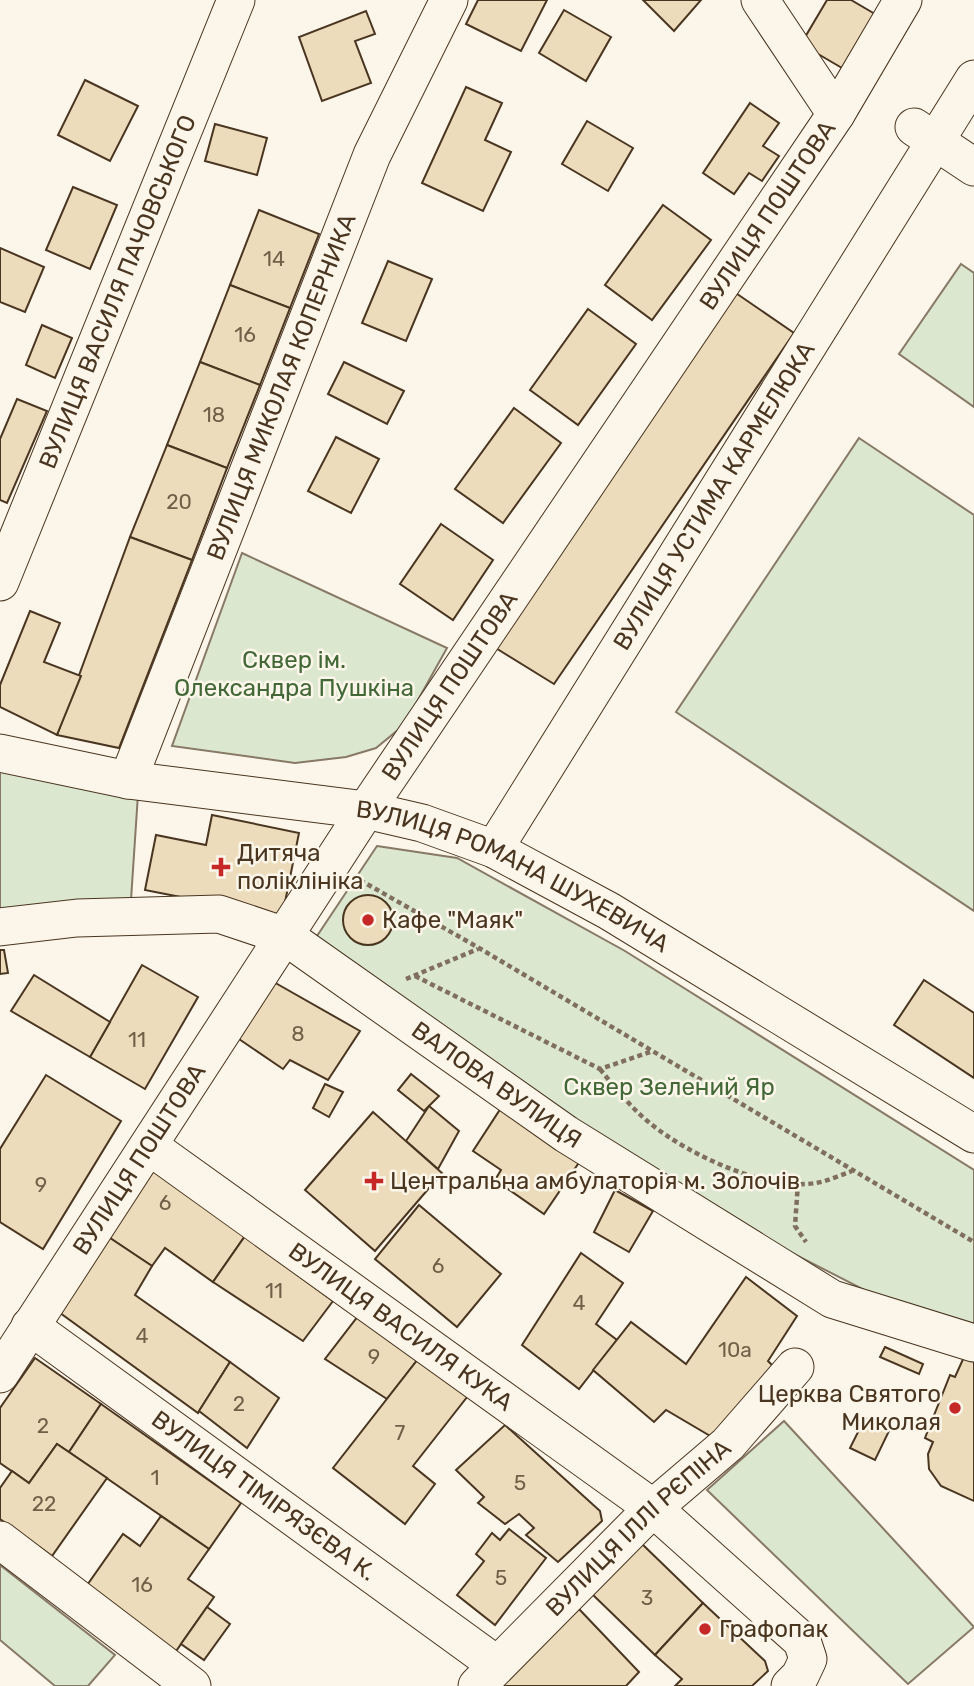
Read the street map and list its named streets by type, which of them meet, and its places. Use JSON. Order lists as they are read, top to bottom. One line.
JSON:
{"streets":{"street":["ВУЛИЦЯ ПОШТОВА","ВУЛИЦЯ ВАСИЛЯ ПАЧОВСЬКОГО","ВУЛИЦЯ МИКОЛАЯ КОПЕРНИКА","ВУЛИЦЯ УСТИМА КАРМЕЛЮКА","ВУЛИЦЯ РОМАНА ШУХЕВИЧА","ВАЛОВА ВУЛИЦЯ","ВУЛИЦЯ ВАСИЛЯ КУКА","ВУЛИЦЯ ТІМІРЯЗЄВА К.","ВУЛИЦЯ ІЛЛІ РЄПІНА"]},"crossings":[["ВУЛИЦЯ ПОШТОВА","ВУЛИЦЯ РОМАНА ШУХЕВИЧА"],["ВУЛИЦЯ ПОШТОВА","ВАЛОВА ВУЛИЦЯ"],["ВУЛИЦЯ ПОШТОВА","ВУЛИЦЯ ВАСИЛЯ КУКА"],["ВУЛИЦЯ ПОШТОВА","ВУЛИЦЯ ТІМІРЯЗЄВА К."],["ВУЛИЦЯ МИКОЛАЯ КОПЕРНИКА","ВУЛИЦЯ РОМАНА ШУХЕВИЧА"],["ВУЛИЦЯ УСТИМА КАРМЕЛЮКА","ВУЛИЦЯ РОМАНА ШУХЕВИЧА"],["ВУЛИЦЯ ВАСИЛЯ КУКА","ВУЛИЦЯ ІЛЛІ РЄПІНА"],["ВУЛИЦЯ ТІМІРЯЗЄВА К.","ВУЛИЦЯ ІЛЛІ РЄПІНА"]],"parks":["Сквер ім. Олександра Пушкіна","Сквер Зелений Яр"],"places":{"health":["Дитяча поліклініка","Центральна амбулаторія м. Золочів"],"other":["Кафе \"Маяк\"","Церква Святого Миколая","Графопак"]},"house_numbers":["14","16","18","20","8","11","9","6","6","11","4","4","10а","9","2","2","7","1","5","22","5","16","3"]}
